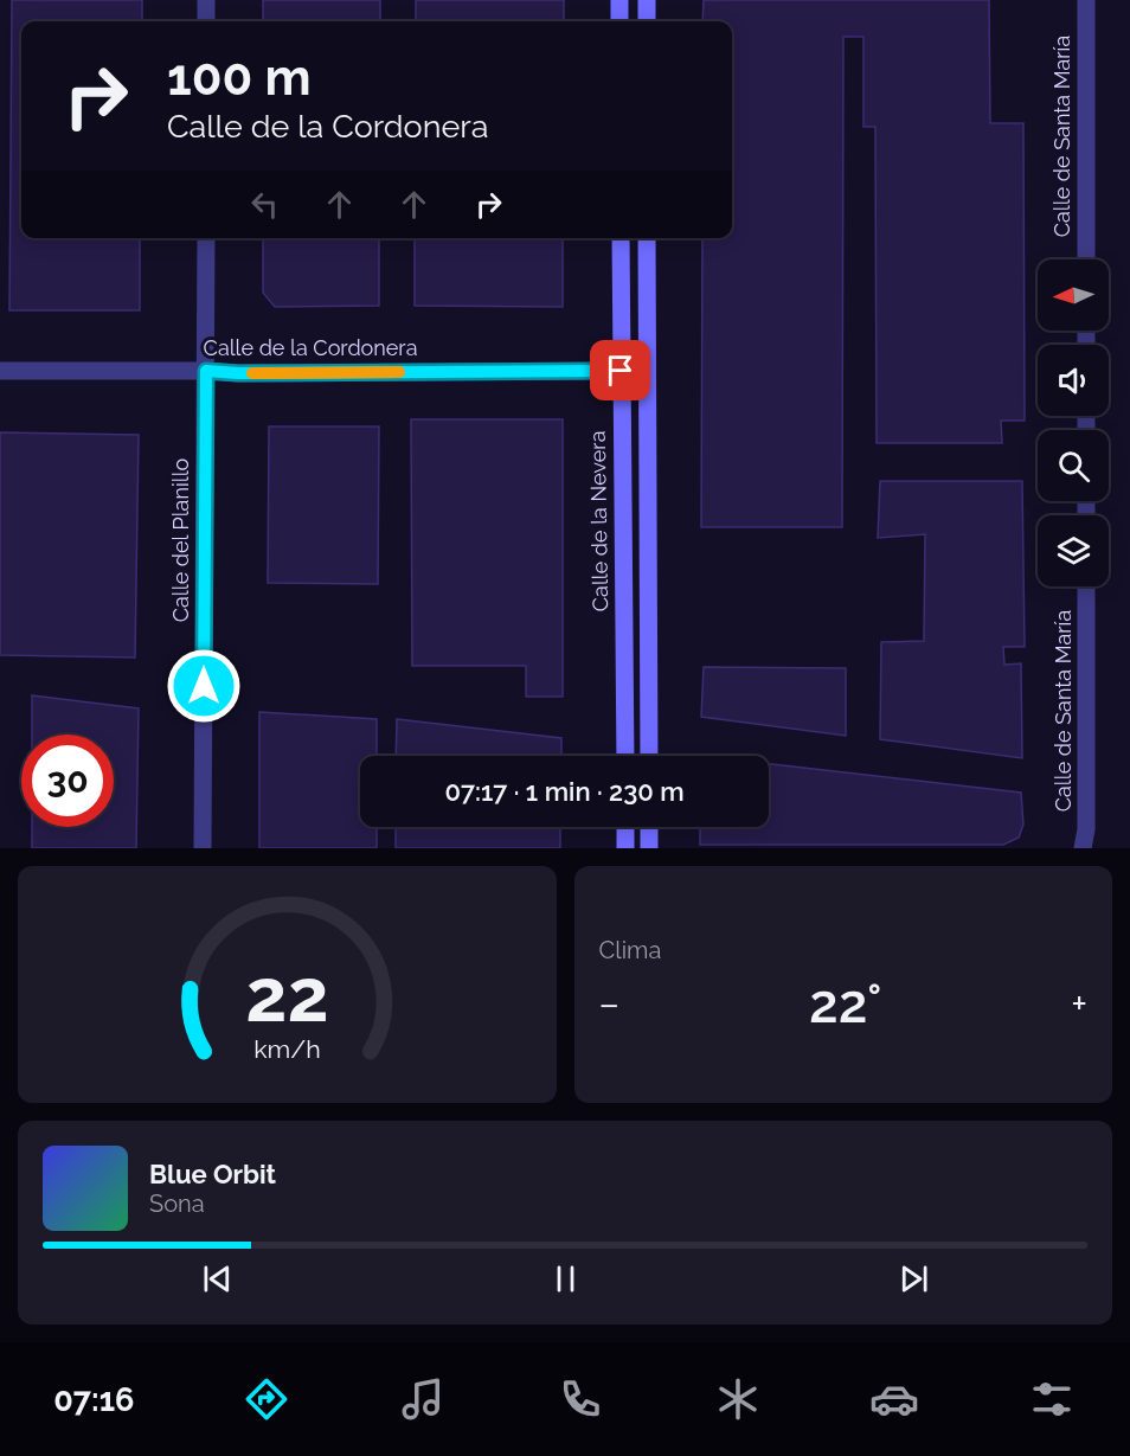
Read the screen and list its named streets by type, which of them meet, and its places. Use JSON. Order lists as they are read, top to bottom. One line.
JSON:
{"streets":{"main road":["Calle de la Nevera"],"street":["Calle de Santa María","Calle de la Cordonera","Calle del Planillo"]},"crossings":[["Calle de la Cordonera","Calle de la Nevera"],["Calle de la Cordonera","Calle del Planillo"]],"north":"left","page":{"turn":["100 m","Calle de la Cordonera"],"limit":"30","trip":"07:17 · 1 min · 230 m","tile":"Clima","heat":["−","22°","+"],"song":["Blue Orbit","Sona"],"tabs":"07:16","gauge":["22","km/h"]}}
